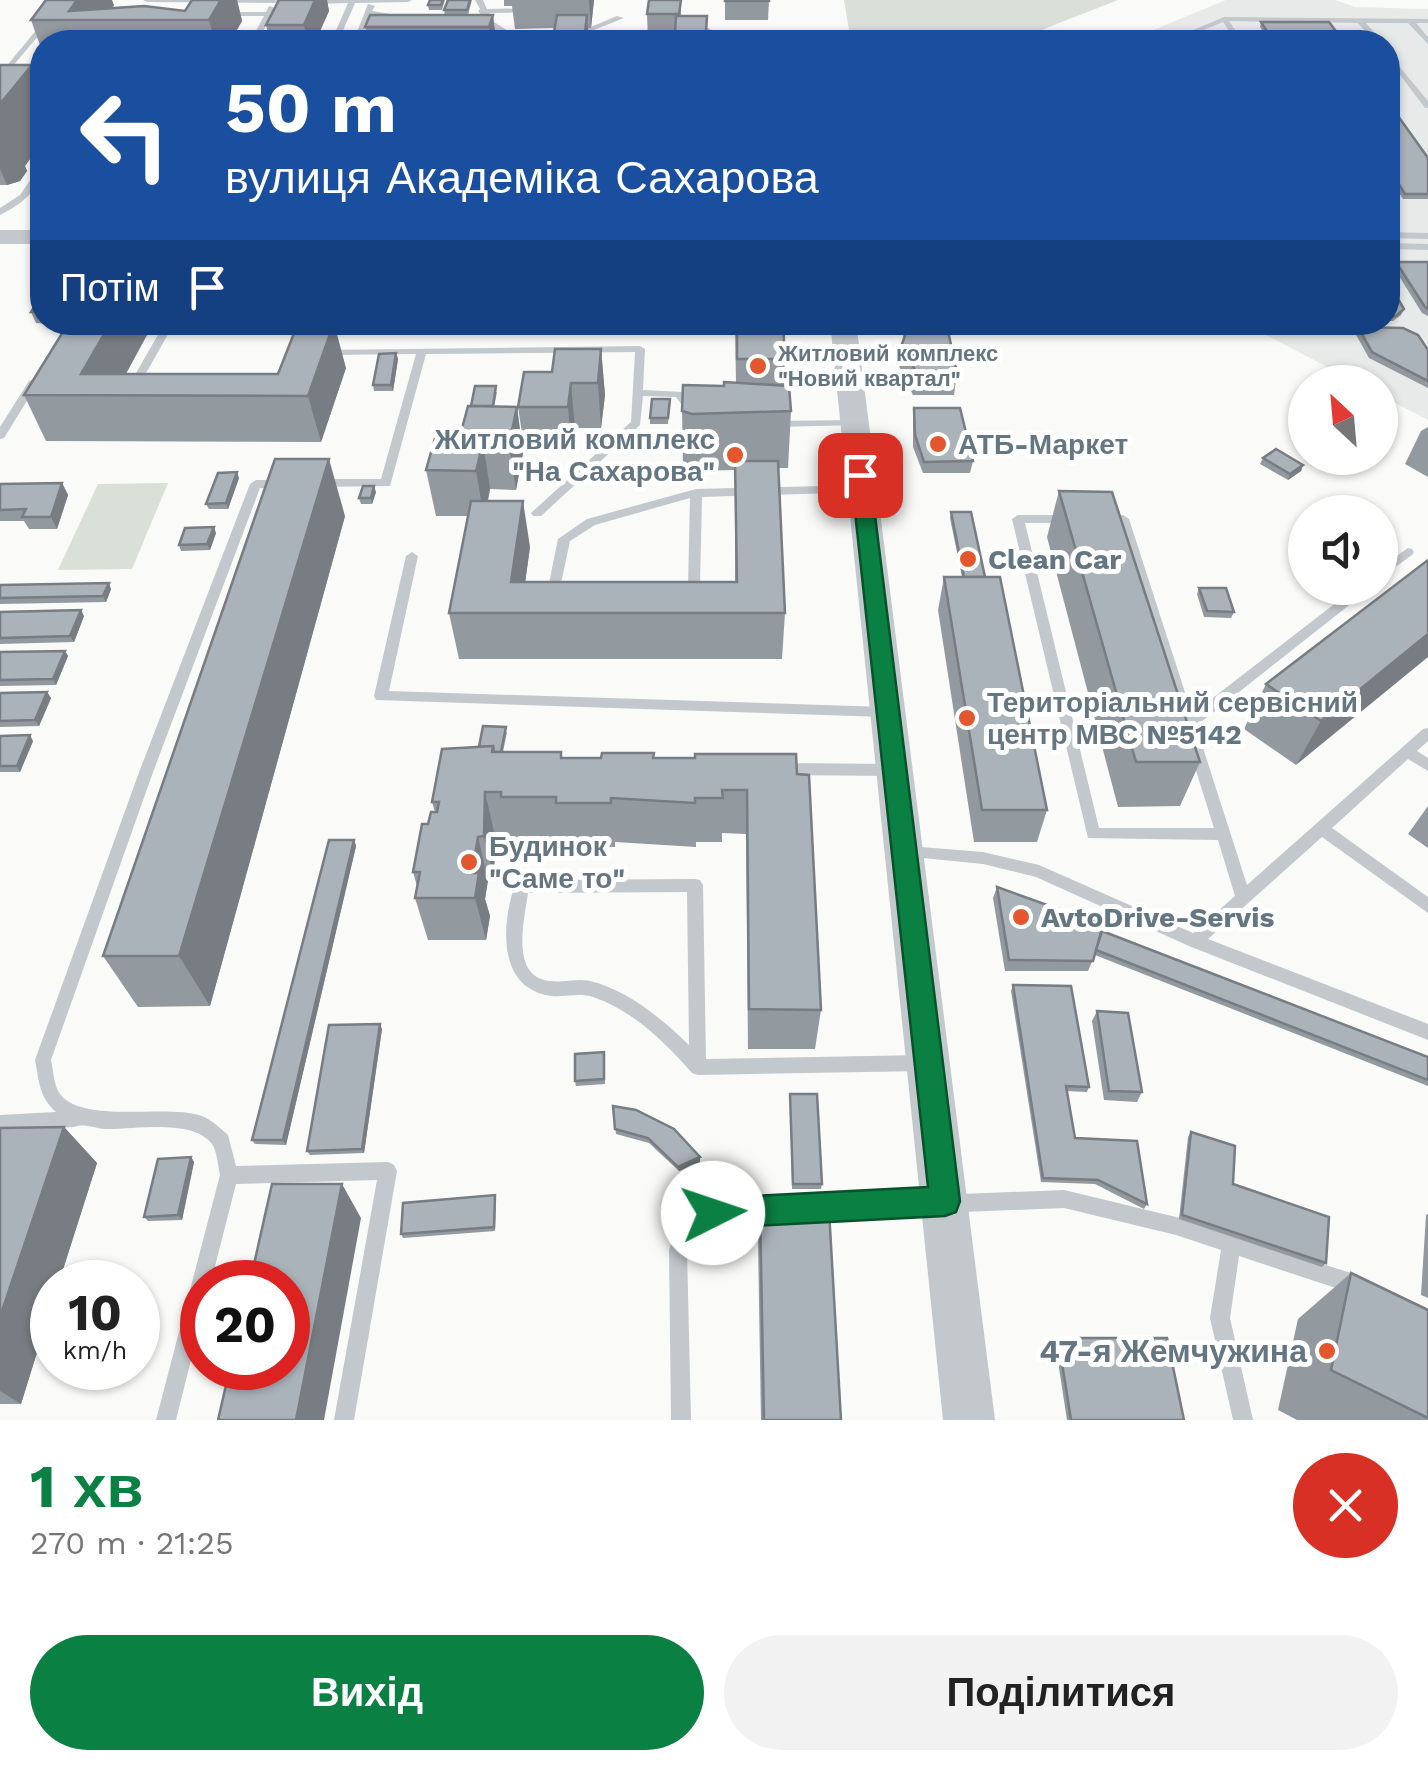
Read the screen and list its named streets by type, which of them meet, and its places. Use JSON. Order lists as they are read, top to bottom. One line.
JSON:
{"places":["Житловий комплекс \"Новий квартал\"","АТБ-Маркет","Житловий комплекс \"На Сахарова\"","Clean Car","Територіальний сервісний центр МВС №5142","Будинок \"Саме то\"","AvtoDrive-Servis","47-я Жемчужина"],"north":"top left","page":{"turn":["50 m","вулиця Академіка Сахарова"],"then":"Потім","speed":"10 km/h","limit":"20","heading":["1 хв","270 m · 21:25"],"buttons":["Вихід","Поділитися"]}}
